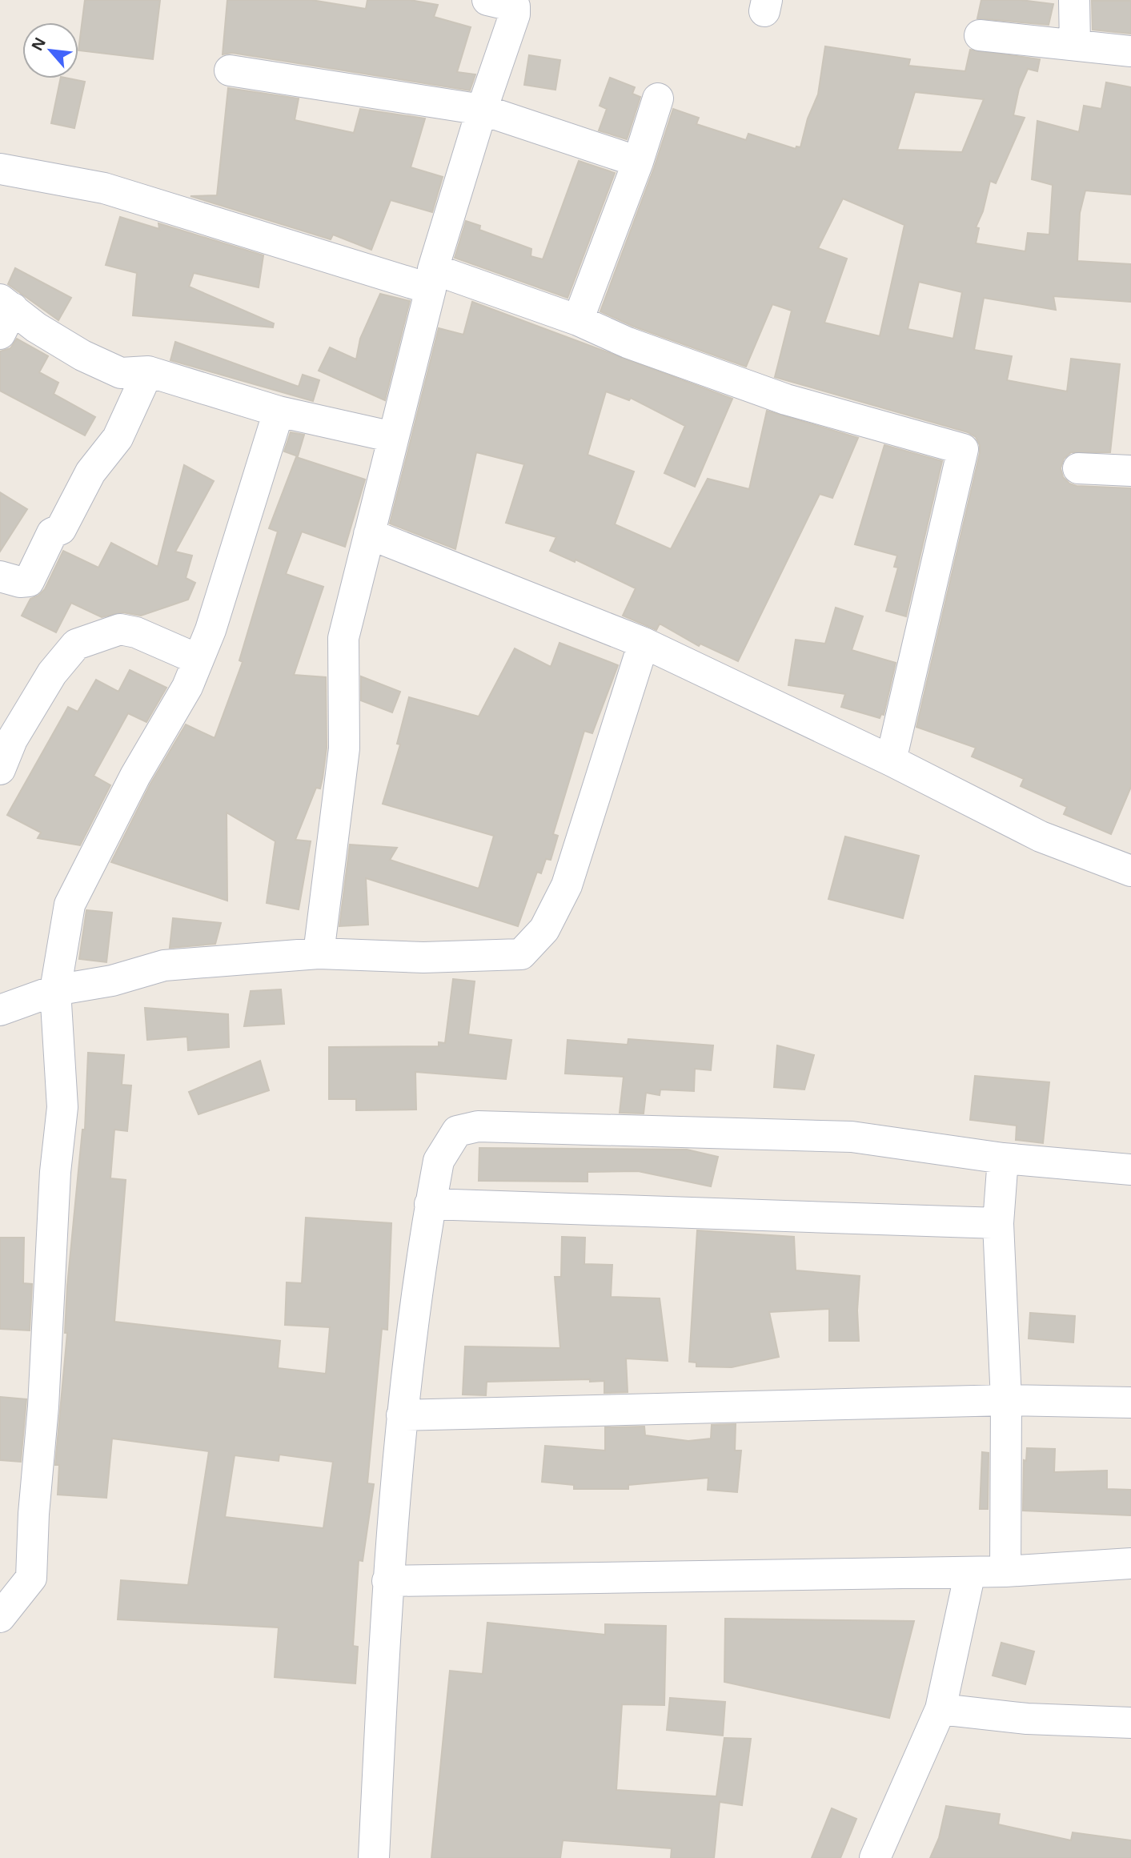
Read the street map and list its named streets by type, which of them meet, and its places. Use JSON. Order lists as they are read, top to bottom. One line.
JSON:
{"north":"top left"}
